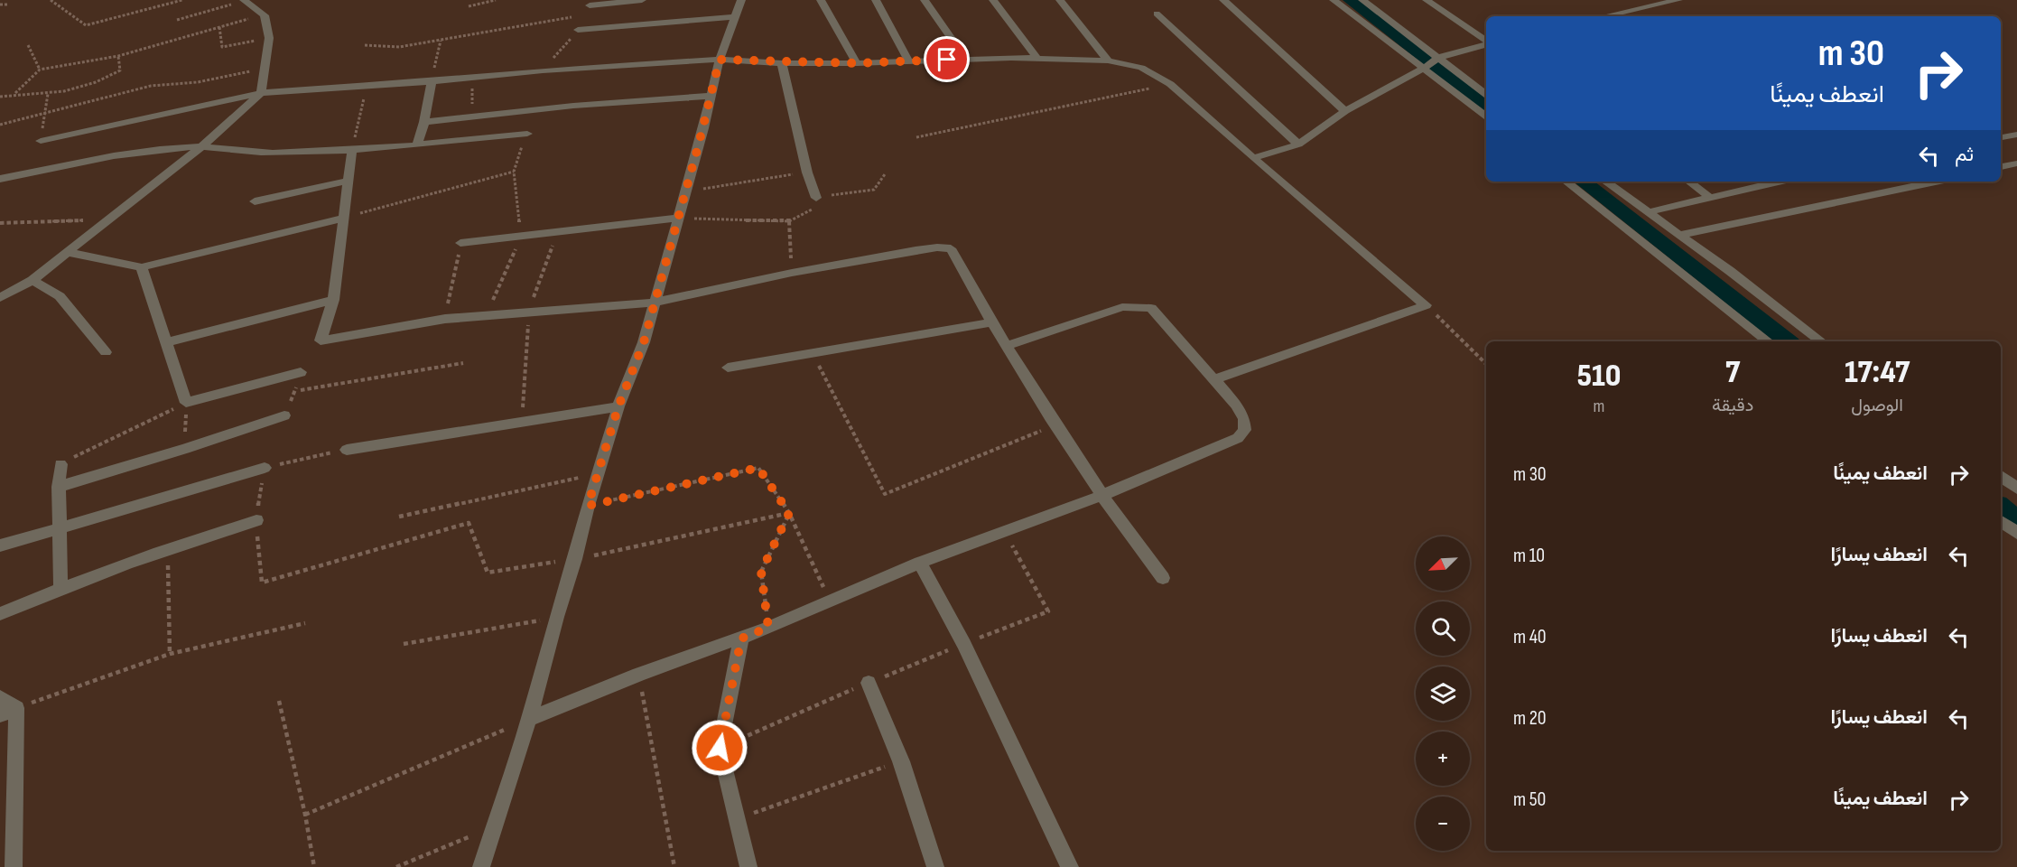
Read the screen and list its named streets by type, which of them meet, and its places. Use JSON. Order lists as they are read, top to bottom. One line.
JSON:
{"north":"bottom left","page":{"turn":["30 m","انعطف يمينًا"],"then":"ثم","eta":["17:47","الوصول","7","دقيقة","510","m"],"list":[{"name":"انعطف يمينًا","value":"30 m"},{"name":"انعطف يسارًا","value":"10 m"},{"name":"انعطف يسارًا","value":"40 m"},{"name":"انعطف يسارًا","value":"20 m"},{"name":"انعطف يمينًا","value":"50 m"}],"map_buttons":["+","−"]}}
